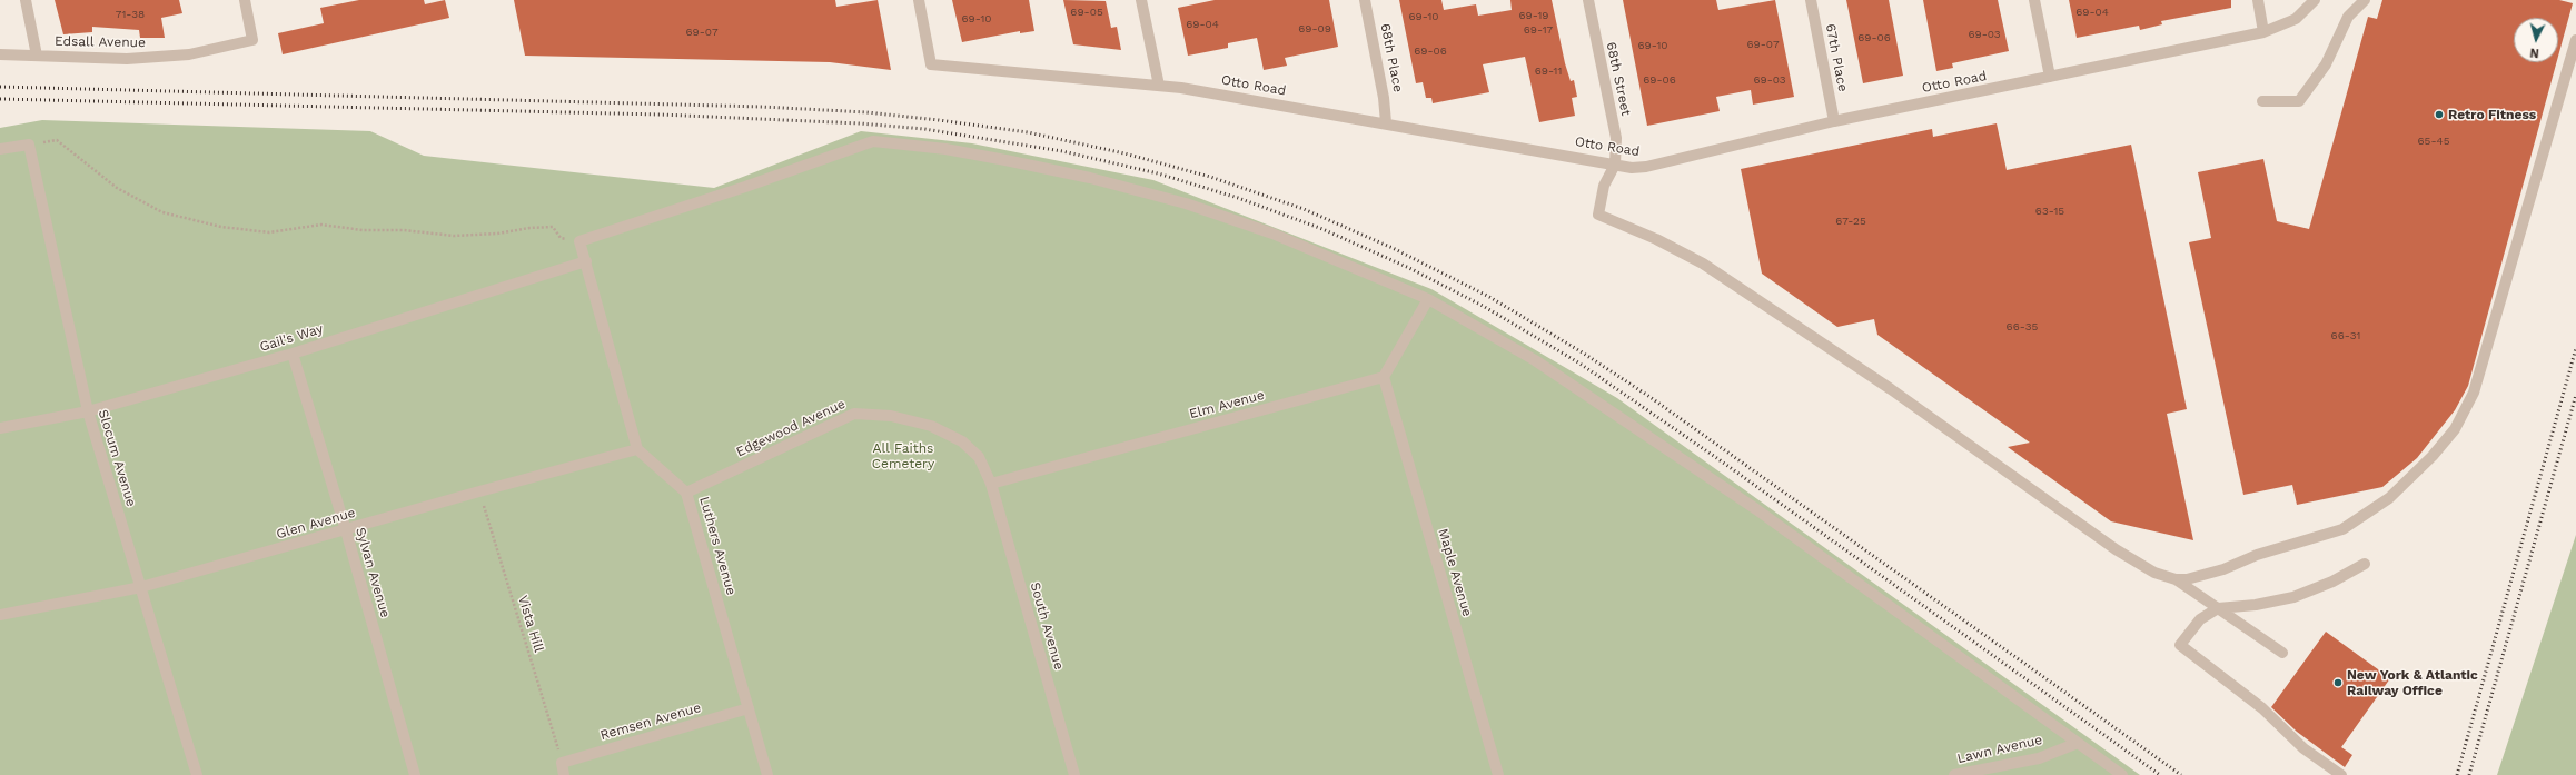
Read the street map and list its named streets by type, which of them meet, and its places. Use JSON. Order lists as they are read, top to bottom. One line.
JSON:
{"streets":{"street":["Edsall Avenue","68th Place","67th Place","68th Street","Otto Road","Gail's Way","Elm Avenue","Edgewood Avenue","Slocum Avenue","Glen Avenue","Luthers Avenue","Sylvan Avenue","Maple Avenue","South Avenue","Remsen Avenue","Lawn Avenue"],"path":["Vista Hill"]},"crossings":[["68th Place","Otto Road"],["67th Place","Otto Road"],["68th Street","Otto Road"],["Gail's Way","Slocum Avenue"],["Gail's Way","Sylvan Avenue"],["Elm Avenue","Edgewood Avenue"],["Elm Avenue","Maple Avenue"],["Elm Avenue","South Avenue"],["Edgewood Avenue","Luthers Avenue"],["Edgewood Avenue","South Avenue"],["Slocum Avenue","Glen Avenue"],["Glen Avenue","Luthers Avenue"],["Glen Avenue","Sylvan Avenue"],["Glen Avenue","Vista Hill"],["Luthers Avenue","Remsen Avenue"],["Vista Hill","Remsen Avenue"]],"parks":["All Faiths Cemetery"],"places":["Retro Fitness","New York & Atlantic Railway Office"],"house_numbers":["69-05","69-04","71-38","69-19","69-10","69-10","69-04","69-09","69-17","69-07","69-03","69-06","69-07","69-10","69-06","69-11","69-06","69-03","65-45","63-15","67-25","66-35","66-31"],"north":"bottom"}
